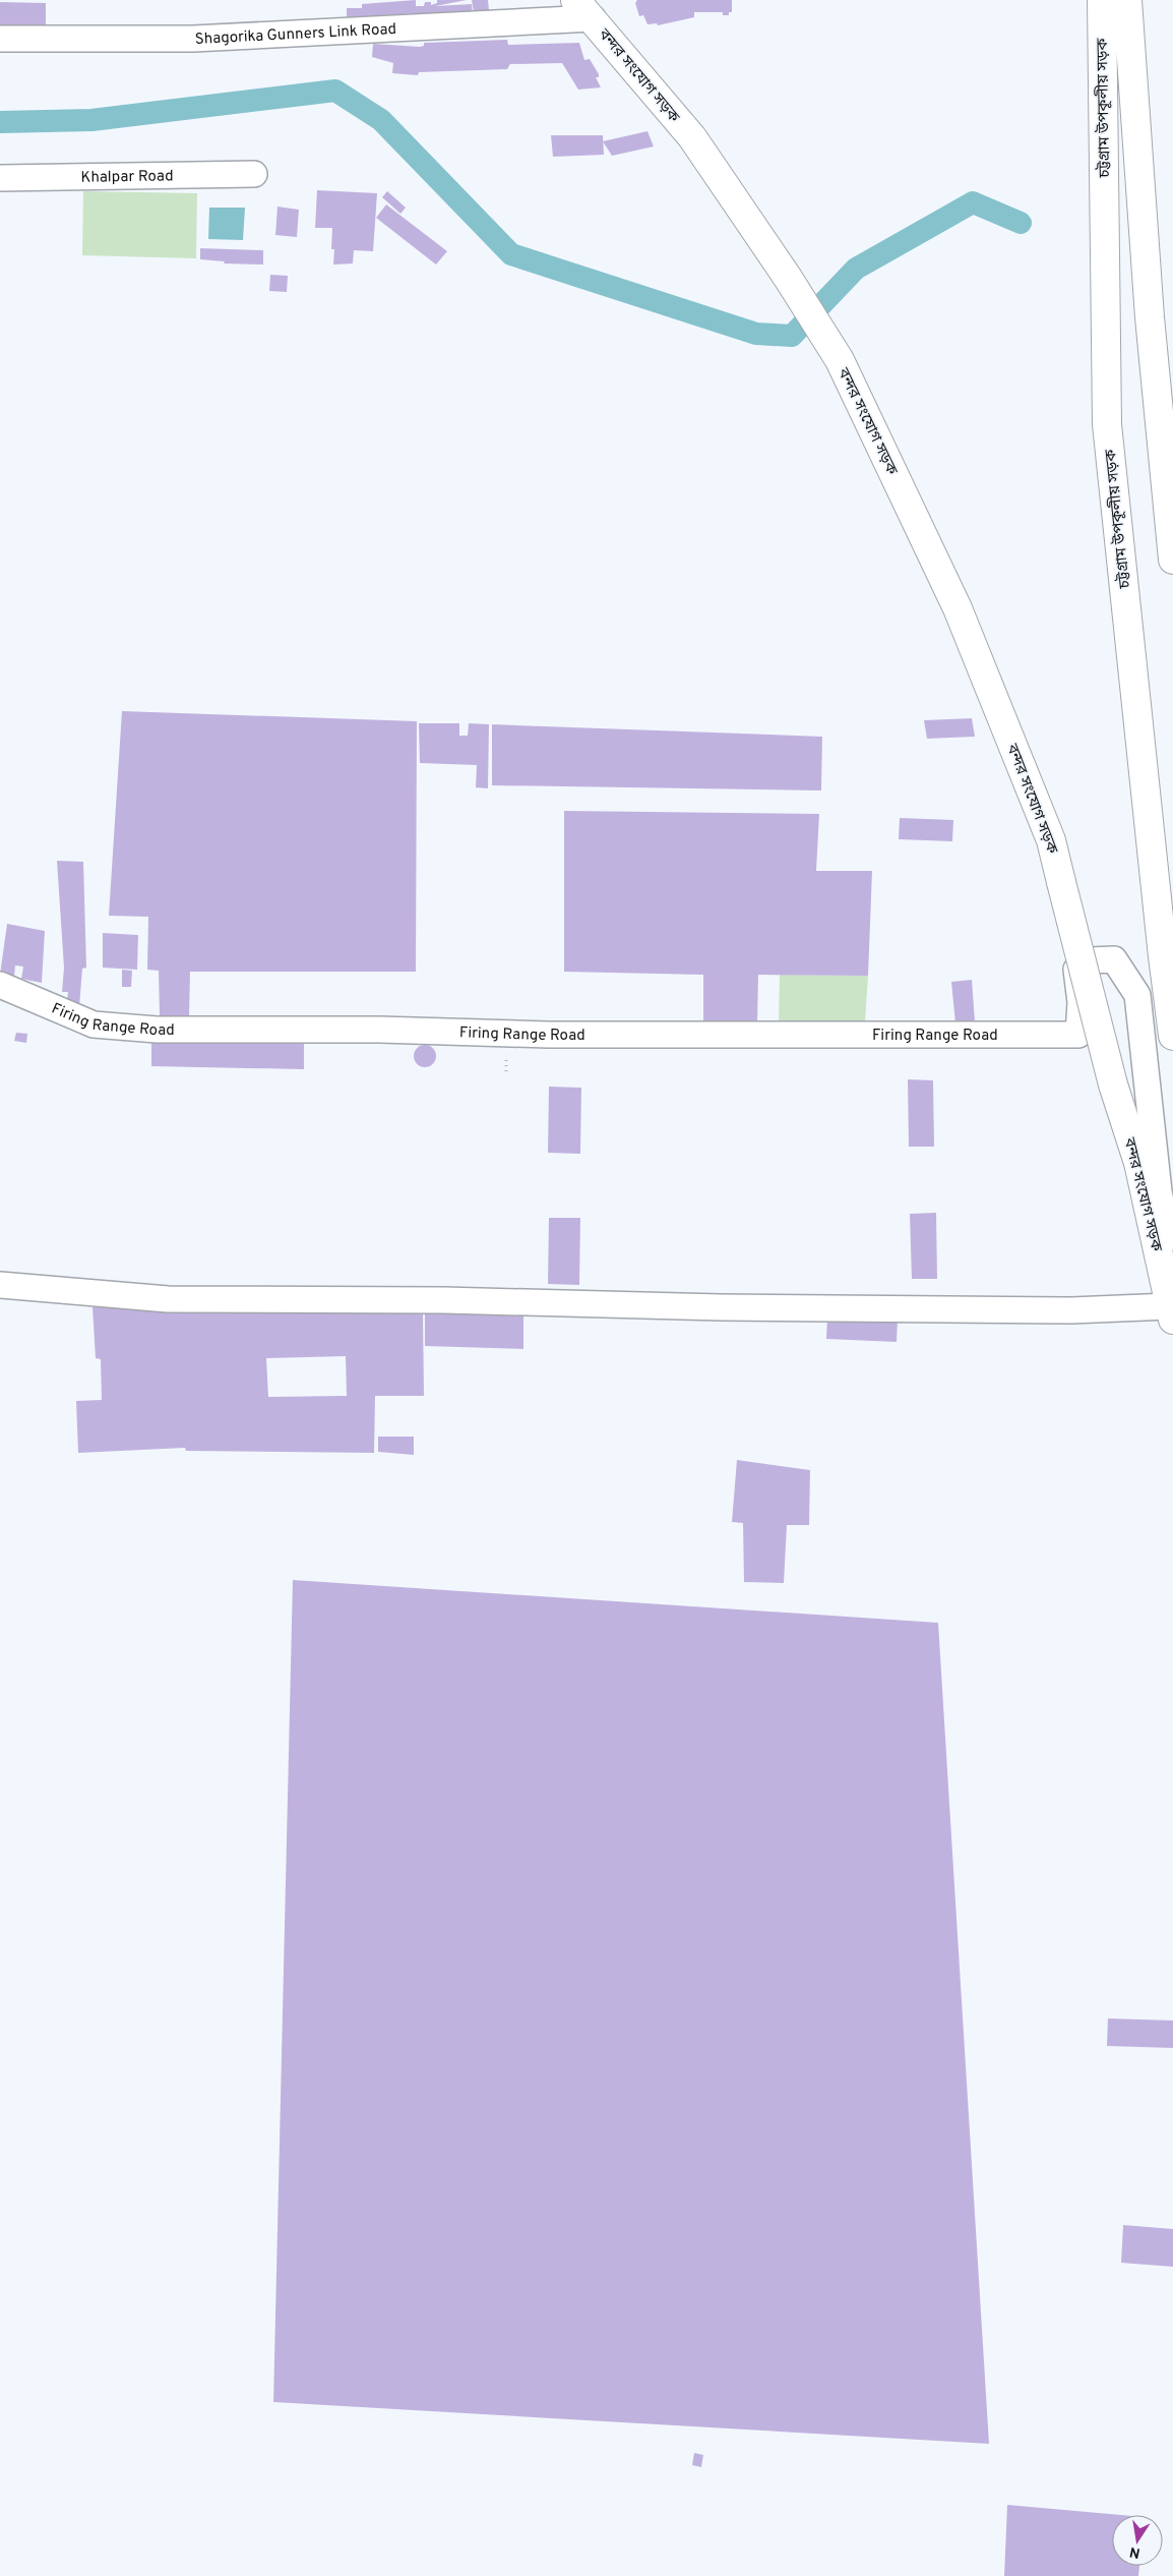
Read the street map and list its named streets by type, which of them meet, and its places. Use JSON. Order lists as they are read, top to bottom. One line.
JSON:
{"streets":{"main road":["বন্দর সংযোগ সড়ক","চট্টগ্রাম উপকূলীয় সড়ক"],"street":["Shagorika Gunners Link Road","Khalpar Road","Firing Range Road"]},"crossings":[["Shagorika Gunners Link Road","বন্দর সংযোগ সড়ক"]],"north":"bottom"}
